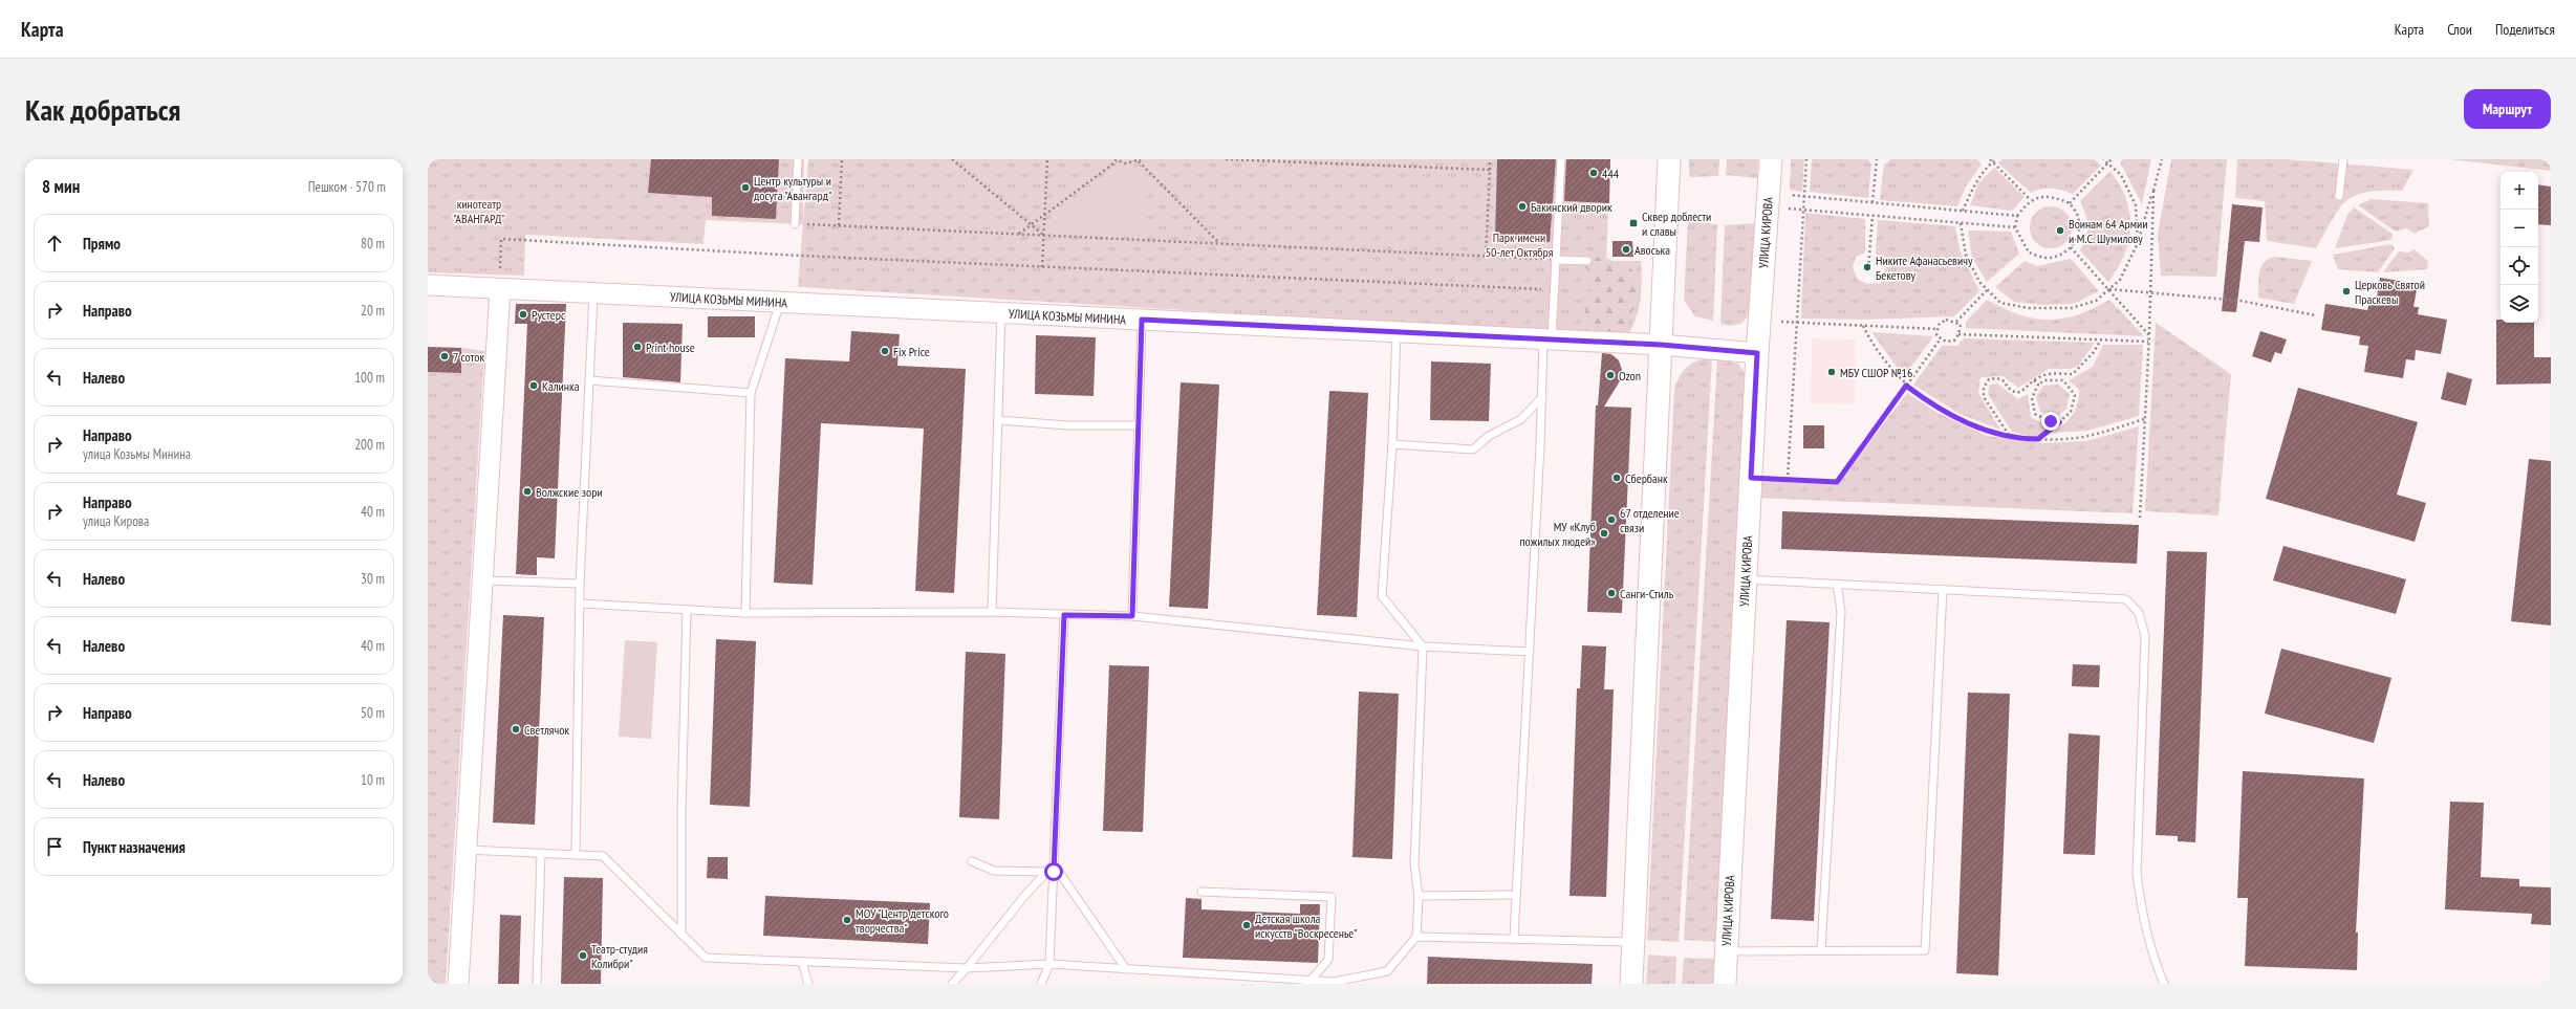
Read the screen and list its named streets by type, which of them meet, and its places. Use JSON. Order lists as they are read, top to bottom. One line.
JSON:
{"streets":{"main road":["УЛИЦА КИРОВА"],"street":["УЛИЦА КОЗЬМЫ МИНИНА"]},"crossings":[["УЛИЦА КИРОВА","УЛИЦА КОЗЬМЫ МИНИНА"]],"parks":["кинотеатр \"АВАНГАРД\"","Парк имени 50-лет Октября"],"places":{"other":["444","Центр культуры и досуга \"Авангард\"","Бакинский дворик","Воинам 64 Армии и М.С. Шумилову","Авоська","Никите Афанасьевичу Бекетову","Церковь Святой Праскевы","Рустерс","Print house","Fix Price","7 соток","МБУ СШОР №16","Ozon","Калинка","Сбербанк","Волжские зори","67 отделение связи","МУ «Клуб пожилых людей»","Санги-Стиль","Светлячок","МОУ \"Центр детского творчества\"","Детская школа искусств \"Воскресенье\"","Театр-студия Колибри\""],"transit":["Сквер доблести и славы"]},"page":{"header":"Карта","nav":["Карта","Слои","Поделиться"],"buttons":"Маршрут","title":"Как добраться","heading":["8 мин","Пешком · 570 m"],"map_buttons":["+","−"],"list":[["Прямо","80 m"],["Направо","20 m"],["Налево","100 m"],["Направо","улица Козьмы Минина","200 m"],["Направо","улица Кирова","40 m"],["Налево","30 m"],["Налево","40 m"],["Направо","50 m"],["Налево","10 m"],"Пункт назначения"]}}
